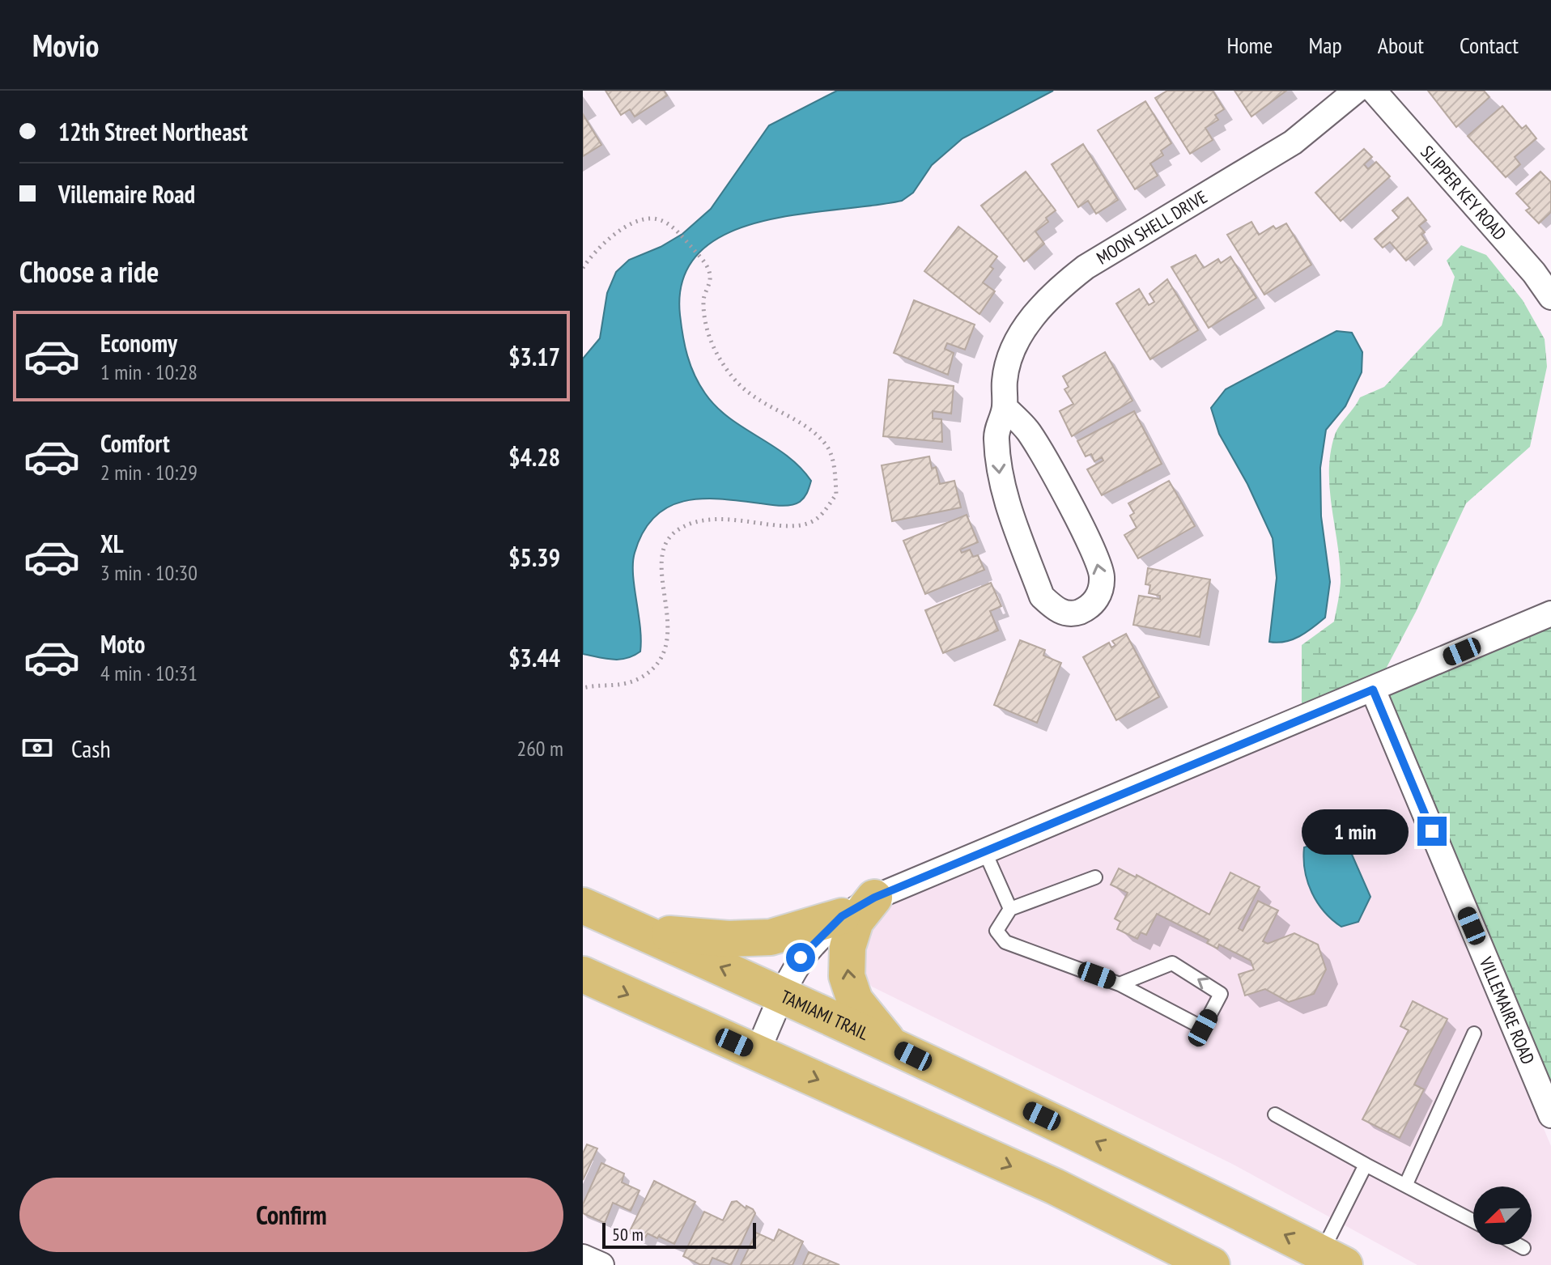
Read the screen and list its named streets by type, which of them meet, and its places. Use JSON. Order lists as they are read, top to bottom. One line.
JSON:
{"streets":{"main road":["TAMIAMI TRAIL"],"street":["SLIPPER KEY ROAD","MOON SHELL DRIVE","VILLEMAIRE ROAD"]},"scale_bar":"50 m","north":"bottom left","page":{"header":"Movio","nav":["Home","Map","About","Contact"],"banner":["12th Street Northeast","Villemaire Road"],"heading":"Choose a ride","list":[{"name":"Economy","note":"1 min · 10:28","value":"$3.17"},{"name":"Comfort","note":"2 min · 10:29","value":"$4.28"},{"name":"XL","note":"3 min · 10:30","value":"$5.39"},{"name":"Moto","note":"4 min · 10:31","value":"$3.44"}],"pay":["Cash","260 m"],"bubble":"1 min","buttons":"Confirm","scale":"50 m"}}
